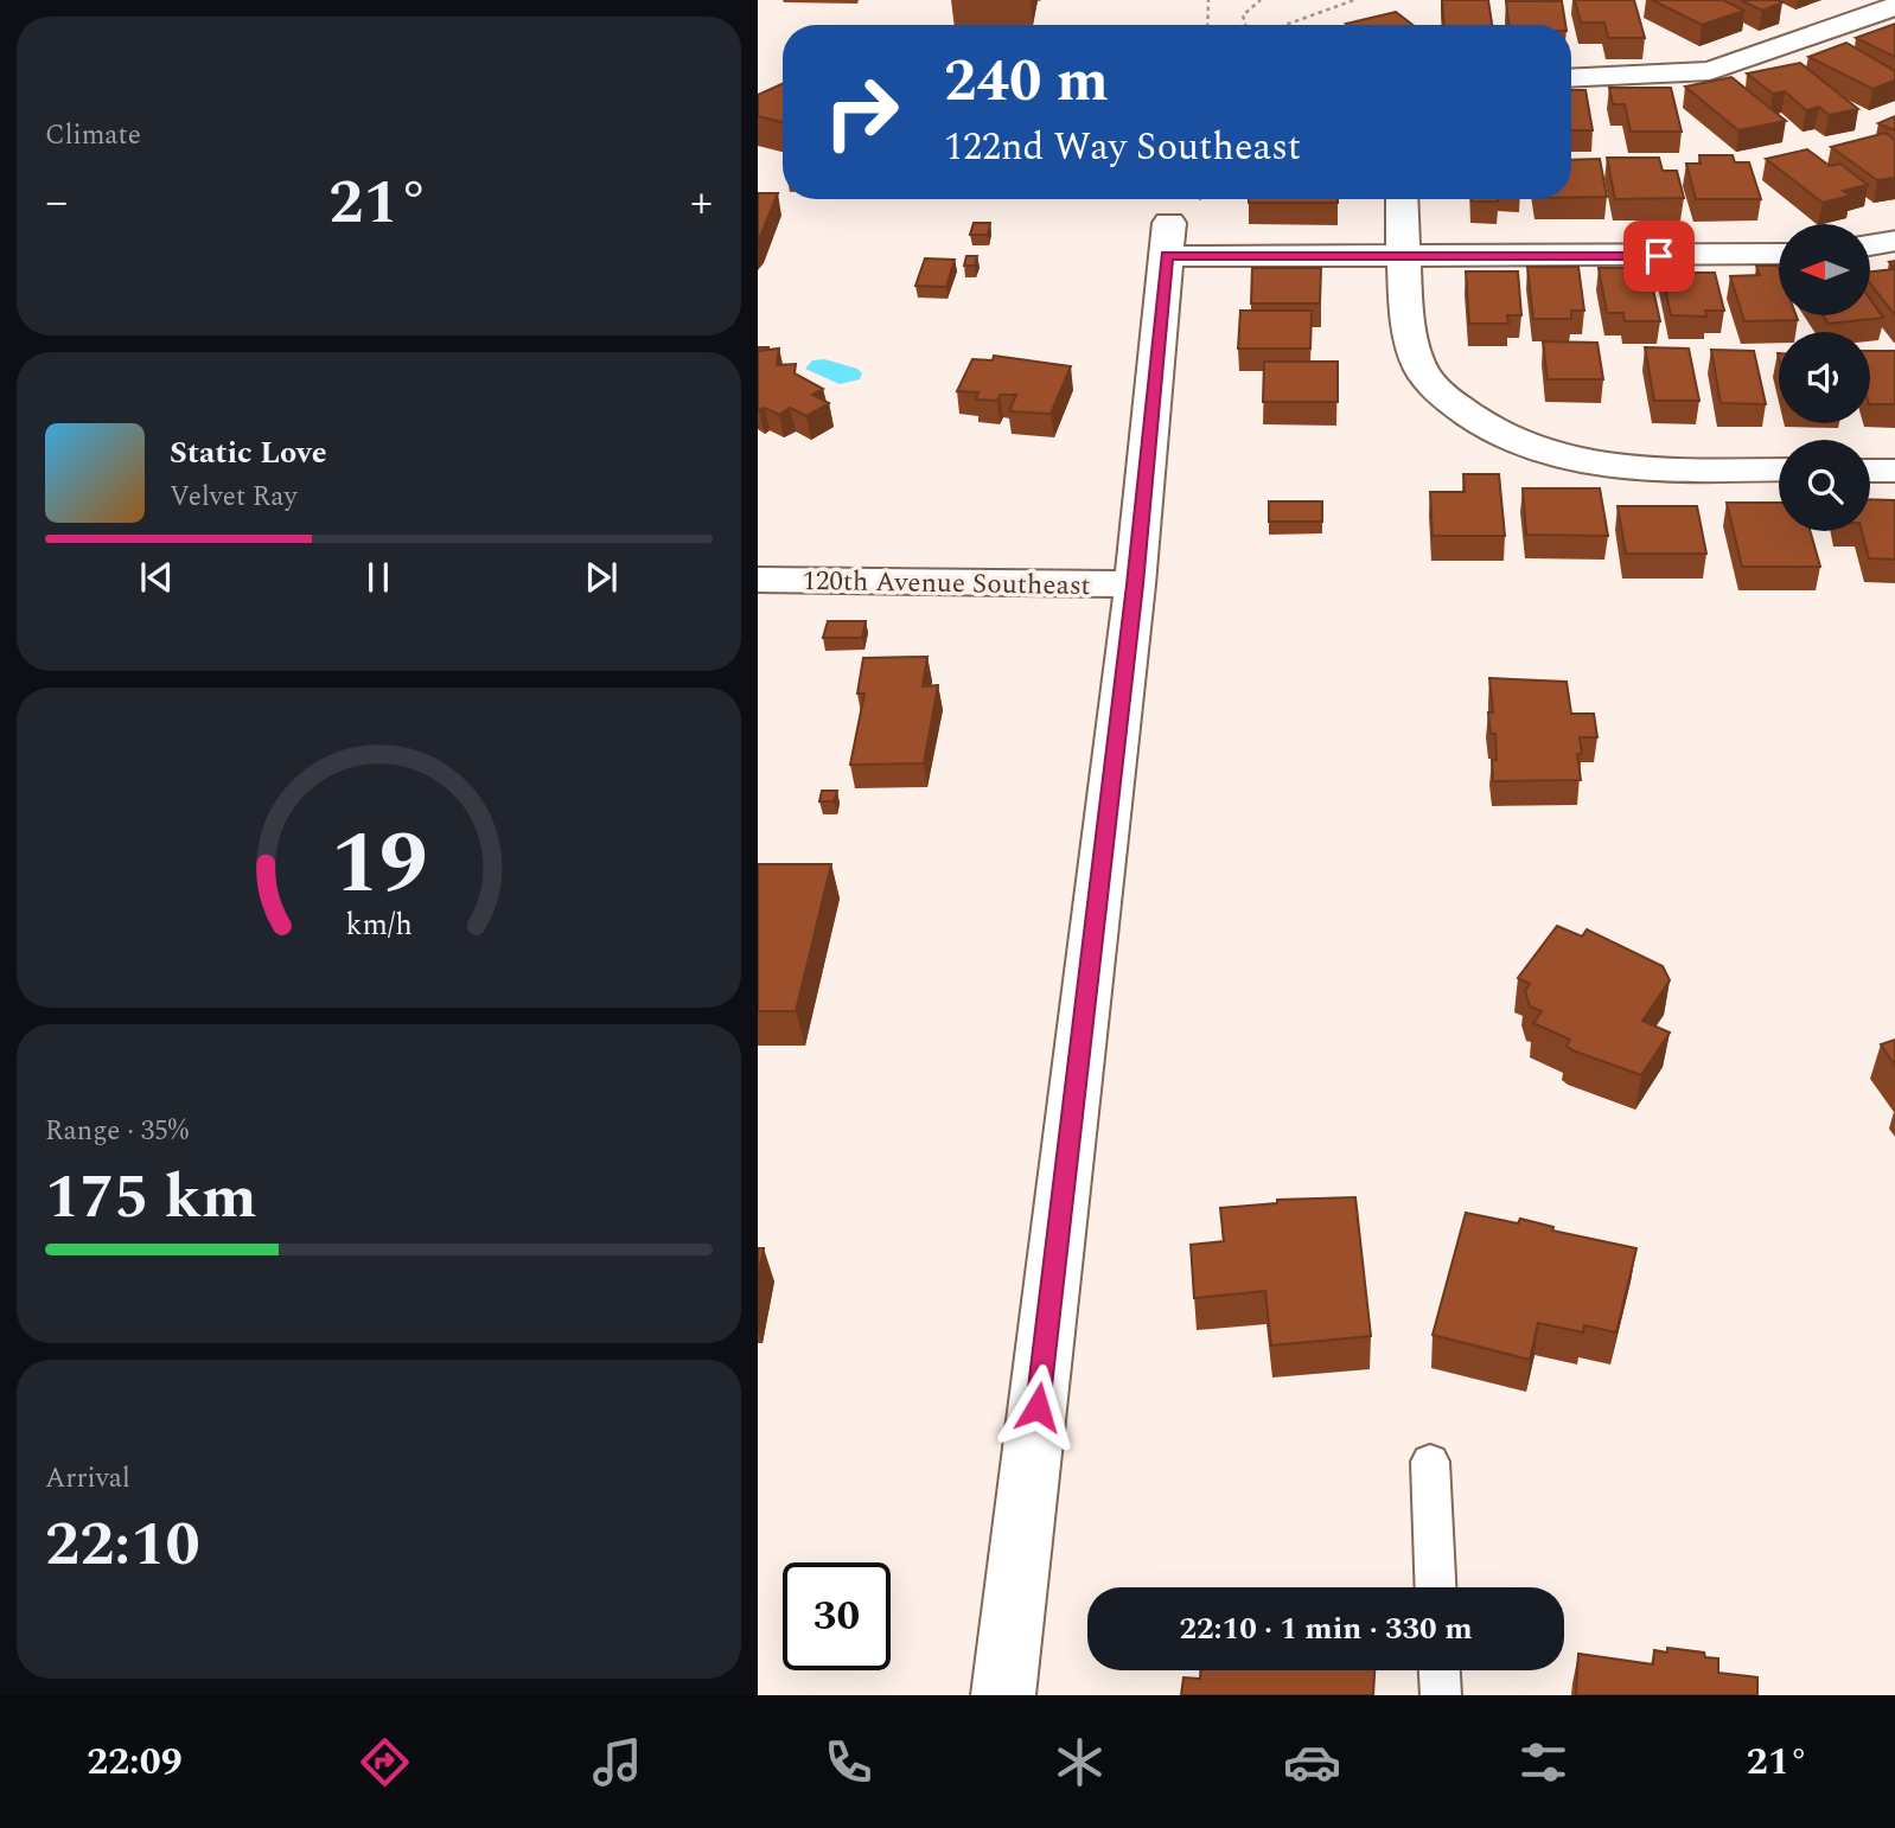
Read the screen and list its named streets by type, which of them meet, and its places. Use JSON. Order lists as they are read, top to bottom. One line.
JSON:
{"streets":{"street":["120th Avenue Southeast"]},"north":"left","page":{"tile":["Climate",["Range · 35%","175 km"],["Arrival","22:10"]],"turn":["240 m","122nd Way Southeast"],"heat":["−","21°","+"],"song":["Static Love","Velvet Ray"],"limit":"30","trip":"22:10 · 1 min · 330 m","tabs":["22:09","21°"],"gauge":["19","km/h"]}}
